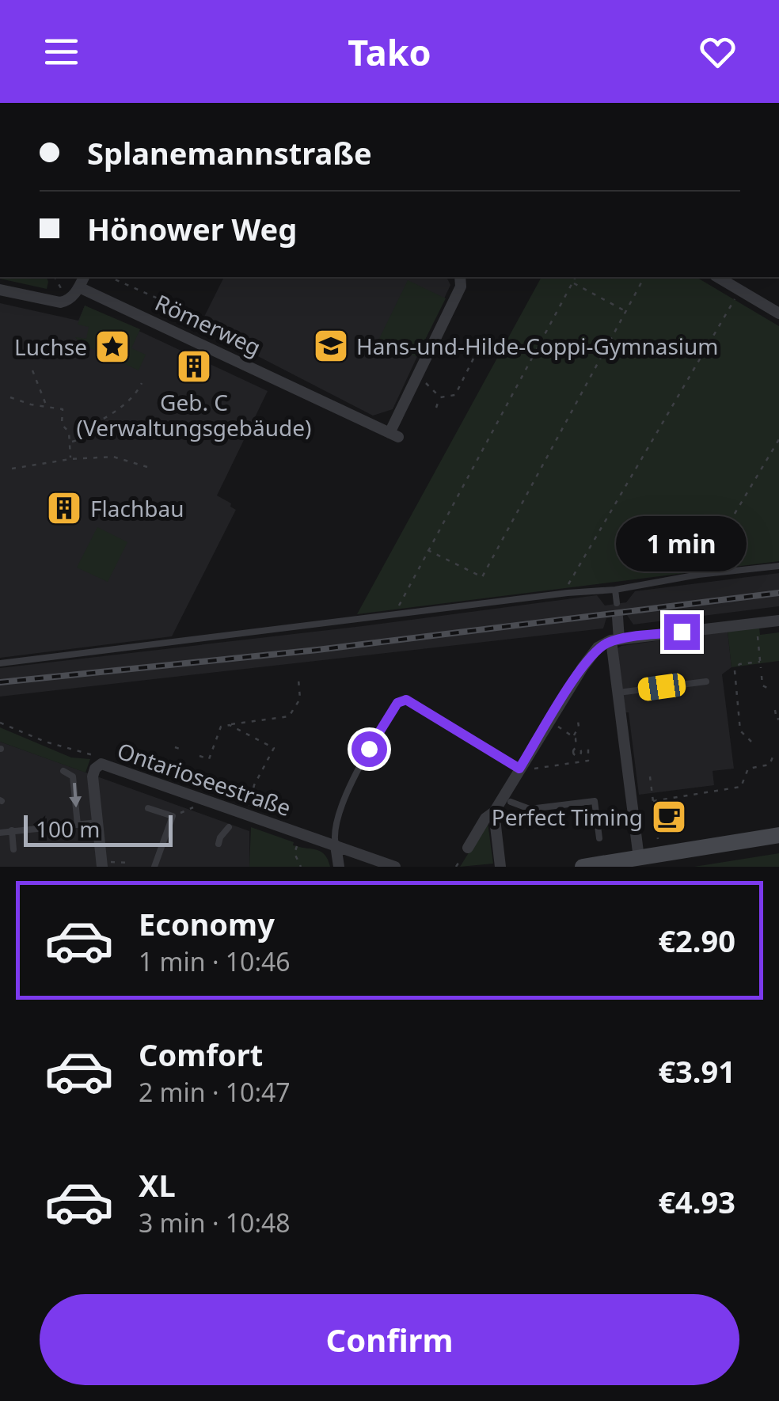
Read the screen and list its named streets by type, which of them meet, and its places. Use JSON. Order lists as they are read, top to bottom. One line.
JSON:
{"streets":{"street":["Römerweg","Ontarioseestraße"]},"places":{"school or university":["Hans-und-Hilde-Coppi-Gymnasium"],"place":["Luchse"],"building":["Geb. C (Verwaltungsgebäude)","Flachbau"],"cafe":["Perfect Timing"]},"scale_bar":"100 m","page":{"header":"Tako","banner":["Splanemannstraße","Hönower Weg"],"bubble":"1 min","scale":"100 m","list":[{"name":"Economy","note":"1 min · 10:46","value":"€2.90"},{"name":"Comfort","note":"2 min · 10:47","value":"€3.91"},{"name":"XL","note":"3 min · 10:48","value":"€4.93"}],"buttons":"Confirm"}}
